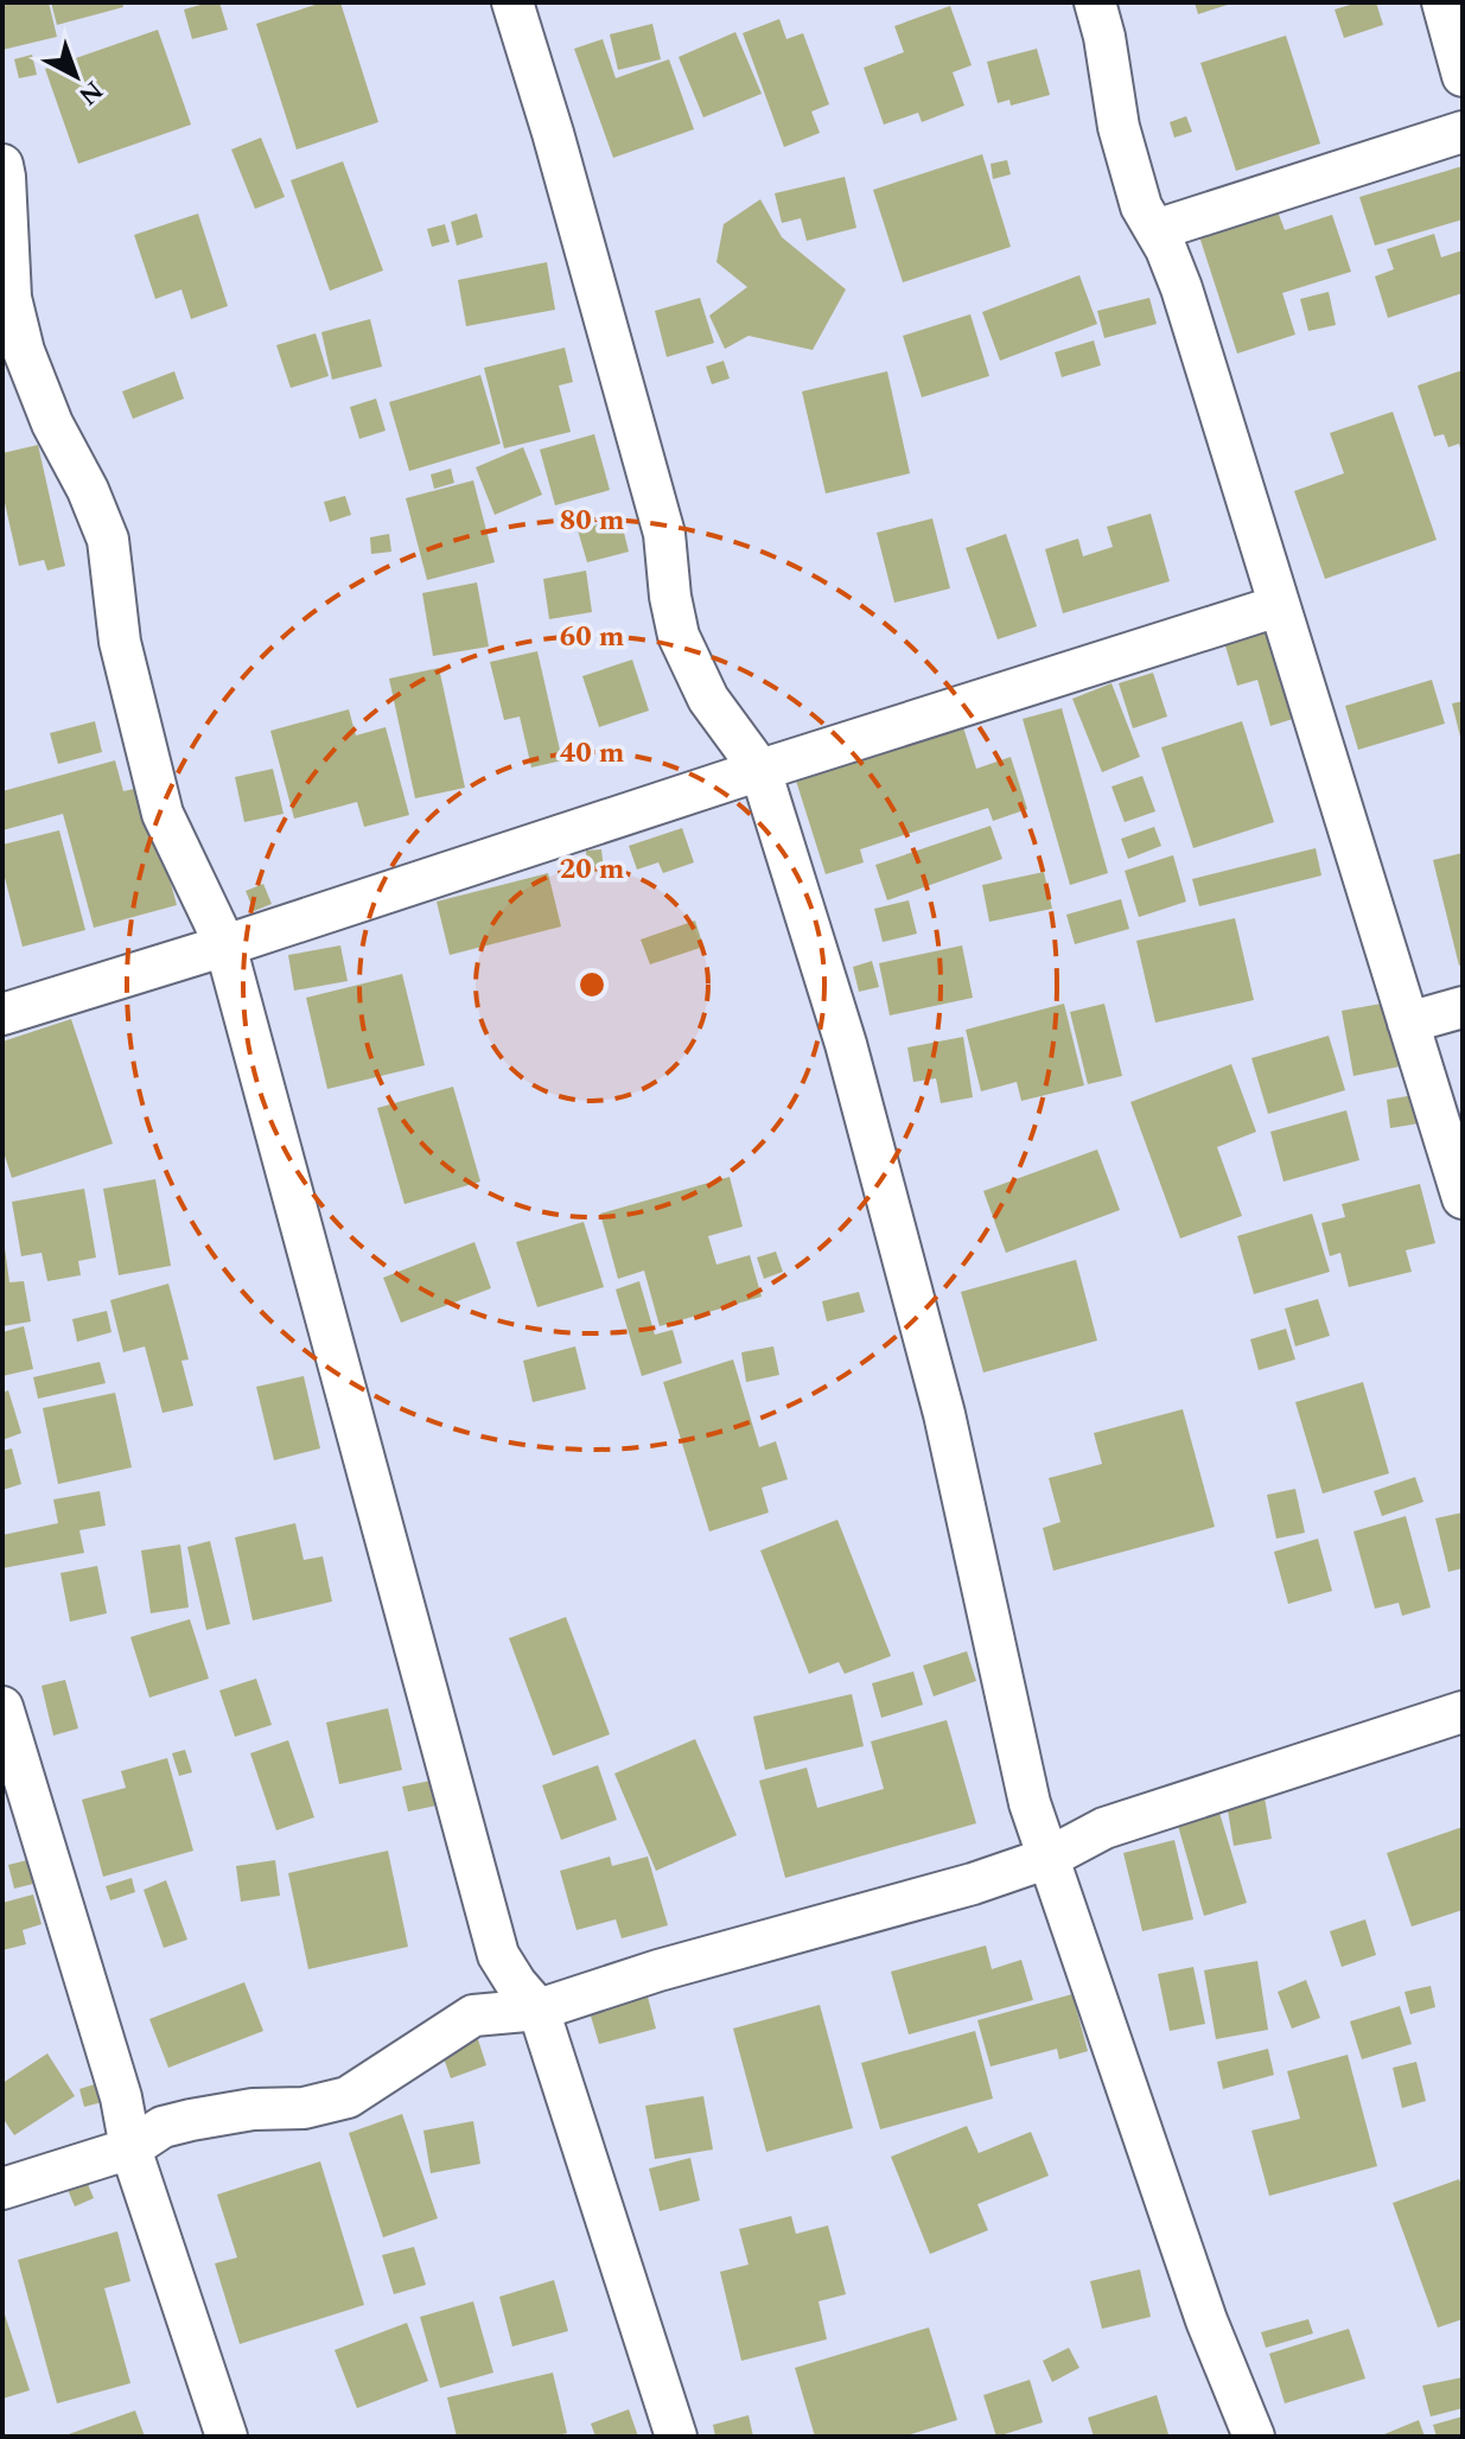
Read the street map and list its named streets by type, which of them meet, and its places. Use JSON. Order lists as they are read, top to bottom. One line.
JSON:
{"north":"bottom right","rings":["80 m","60 m","40 m","20 m"]}
